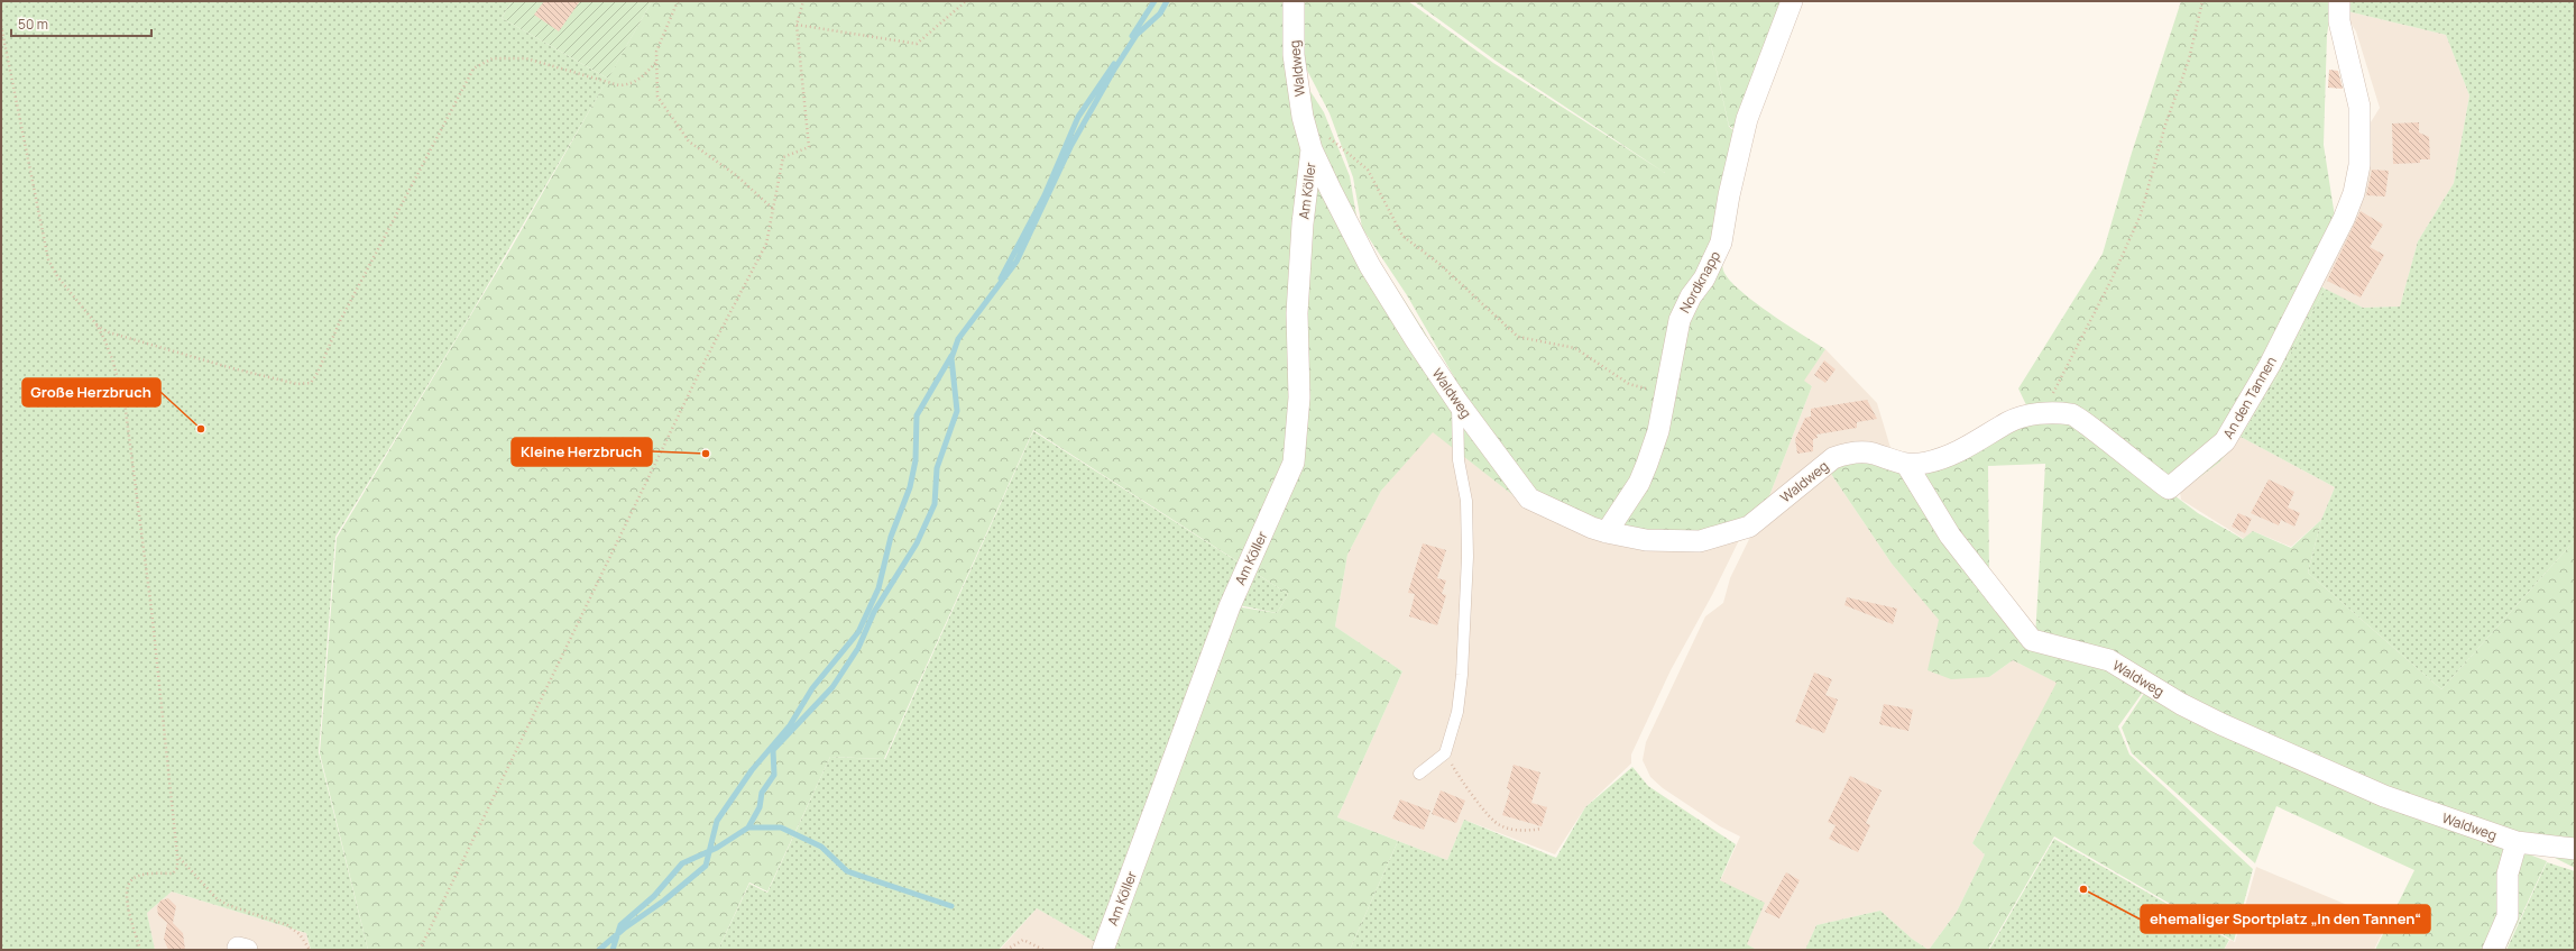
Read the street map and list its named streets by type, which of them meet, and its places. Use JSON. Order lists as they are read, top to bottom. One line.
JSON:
{"streets":{"street":["Waldweg","Am Köller","Nordknapp","An den Tannen"]},"crossings":[["Waldweg","Am Köller"],["Waldweg","Nordknapp"],["Waldweg","An den Tannen"]],"places":["Große Herzbruch","Kleine Herzbruch","ehemaliger Sportplatz „In den Tannen“"],"scale_bar":"50 m"}
